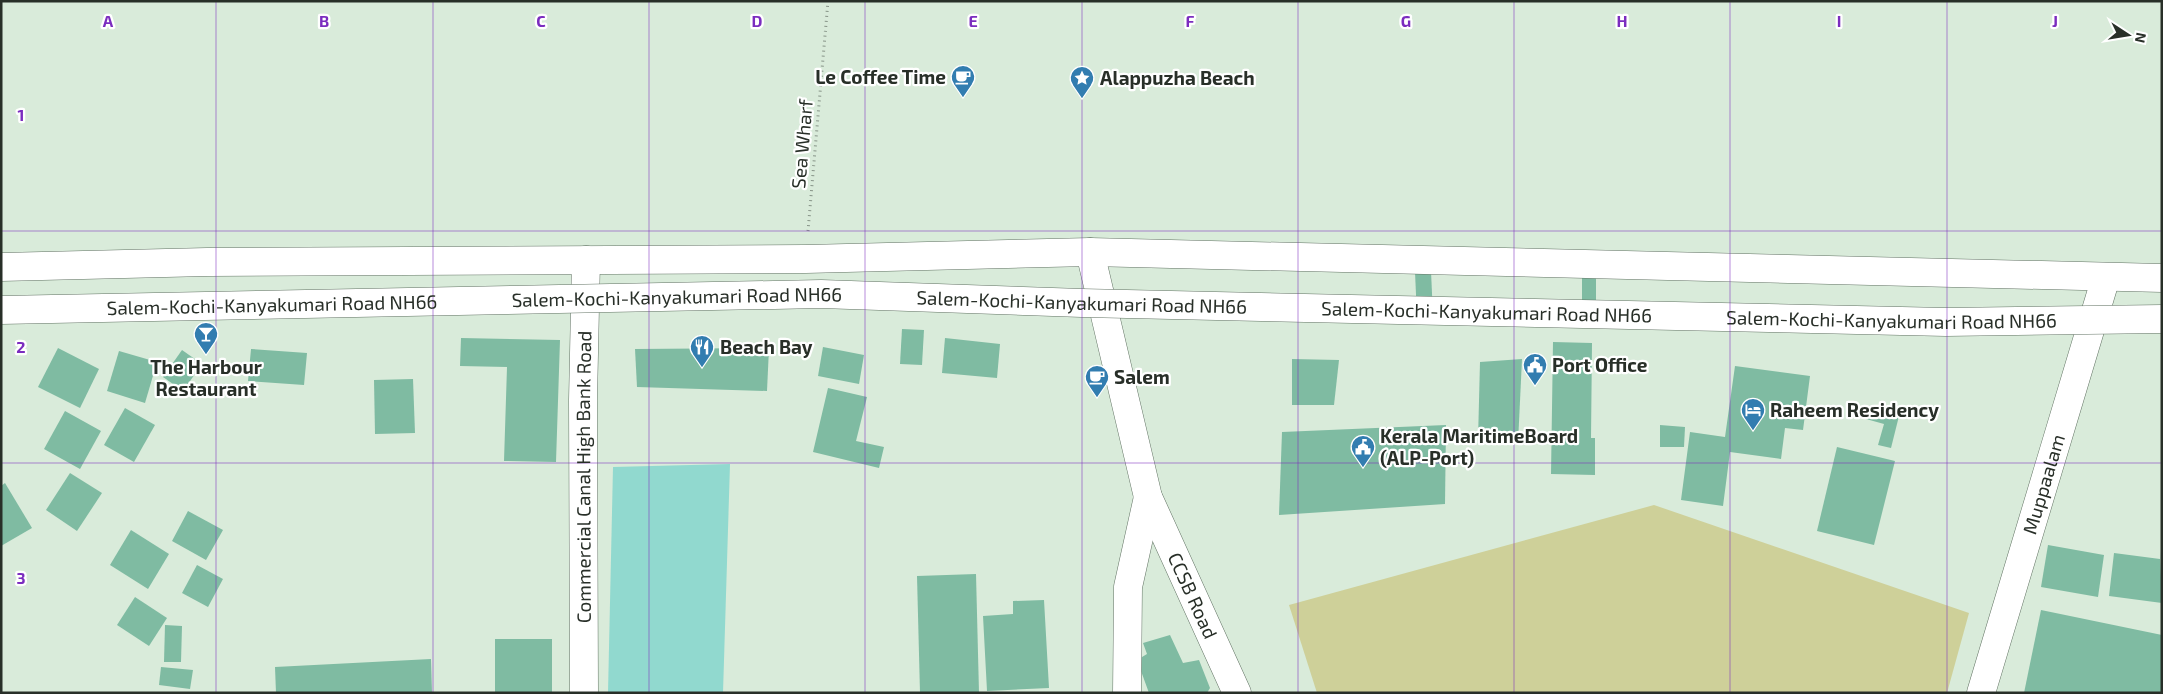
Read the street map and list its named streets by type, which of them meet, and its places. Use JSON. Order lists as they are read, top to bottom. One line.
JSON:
{"streets":{"main road":["Salem-Kochi-Kanyakumari Road NH66","Commercial Canal High Bank Road","Muppaalam","CCSB Road"],"path":["Sea Wharf"]},"places":{"cafe":["Le Coffee Time","Salem"],"place":["Alappuzha Beach"],"bar":["The Harbour Restaurant"],"restaurant":["Beach Bay"],"public building":["Port Office","Kerala MaritimeBoard (ALP-Port)"],"hotel":["Raheem Residency"]},"north":"right","grid":{"columns":["A","B","C","D","E","F","G","H","I","J"],"rows":["1","2","3"]}}
